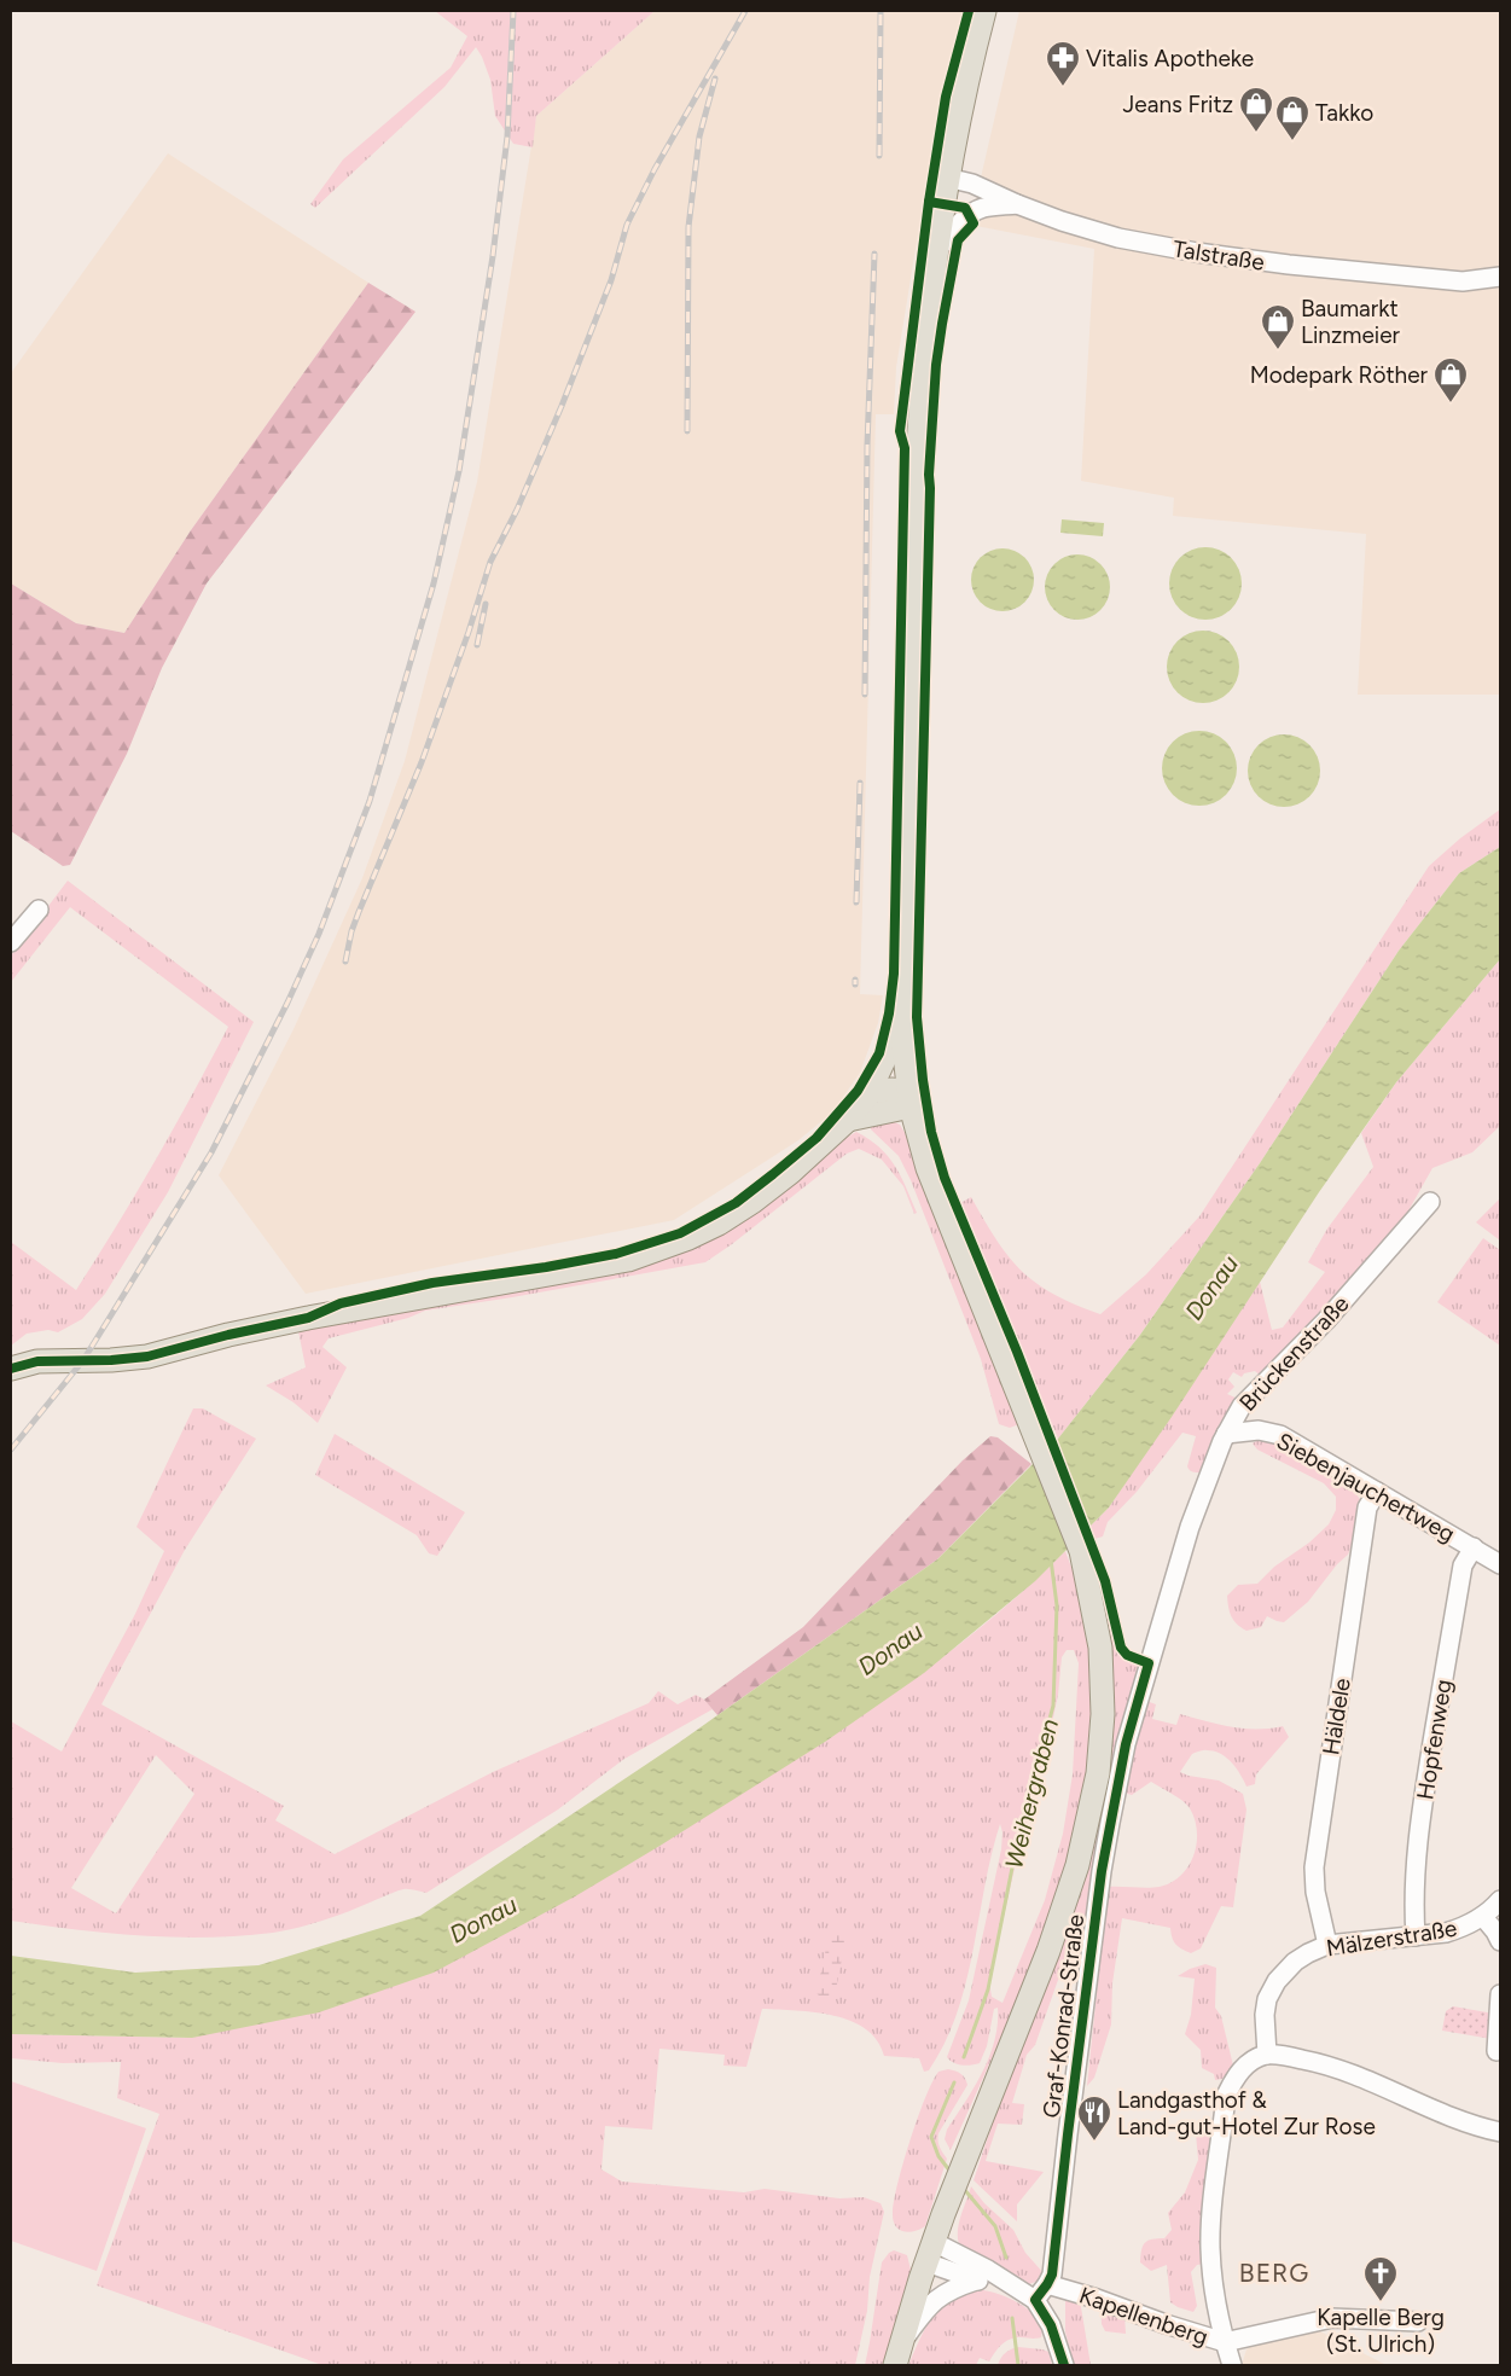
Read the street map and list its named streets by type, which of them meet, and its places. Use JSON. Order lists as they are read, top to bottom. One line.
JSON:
{"streets":{"street":["Talstraße","Brückenstraße","Siebenjauchertweg","Häldele","Hopfenweg","Mälzerstraße","Graf-Konrad-Straße","Kapellenberg"]},"crossings":[["Brückenstraße","Siebenjauchertweg"],["Brückenstraße","Graf-Konrad-Straße"],["Siebenjauchertweg","Häldele"],["Siebenjauchertweg","Hopfenweg"],["Häldele","Mälzerstraße"],["Hopfenweg","Mälzerstraße"],["Graf-Konrad-Straße","Kapellenberg"]],"districts":["BERG"],"water":["Donau","Weihergraben"],"places":{"pharmacy":["Vitalis Apotheke"],"shop":["Jeans Fritz","Takko","Baumarkt Linzmeier","Modepark Röther"],"restaurant":["Landgasthof & Land-gut-Hotel Zur Rose"],"church":["Kapelle Berg (St. Ulrich)"]}}
